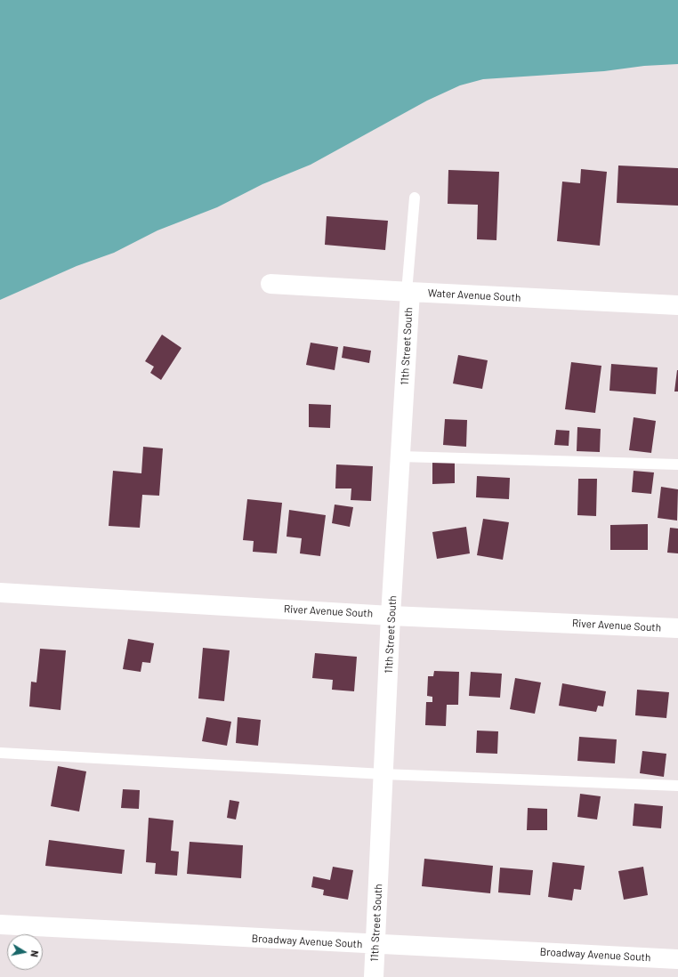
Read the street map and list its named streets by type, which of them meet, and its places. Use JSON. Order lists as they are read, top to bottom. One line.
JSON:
{"streets":{"street":["Water Avenue South","11th Street South","River Avenue South","Broadway Avenue South"]},"crossings":[["Water Avenue South","11th Street South"],["11th Street South","River Avenue South"],["11th Street South","Broadway Avenue South"]],"north":"right"}
